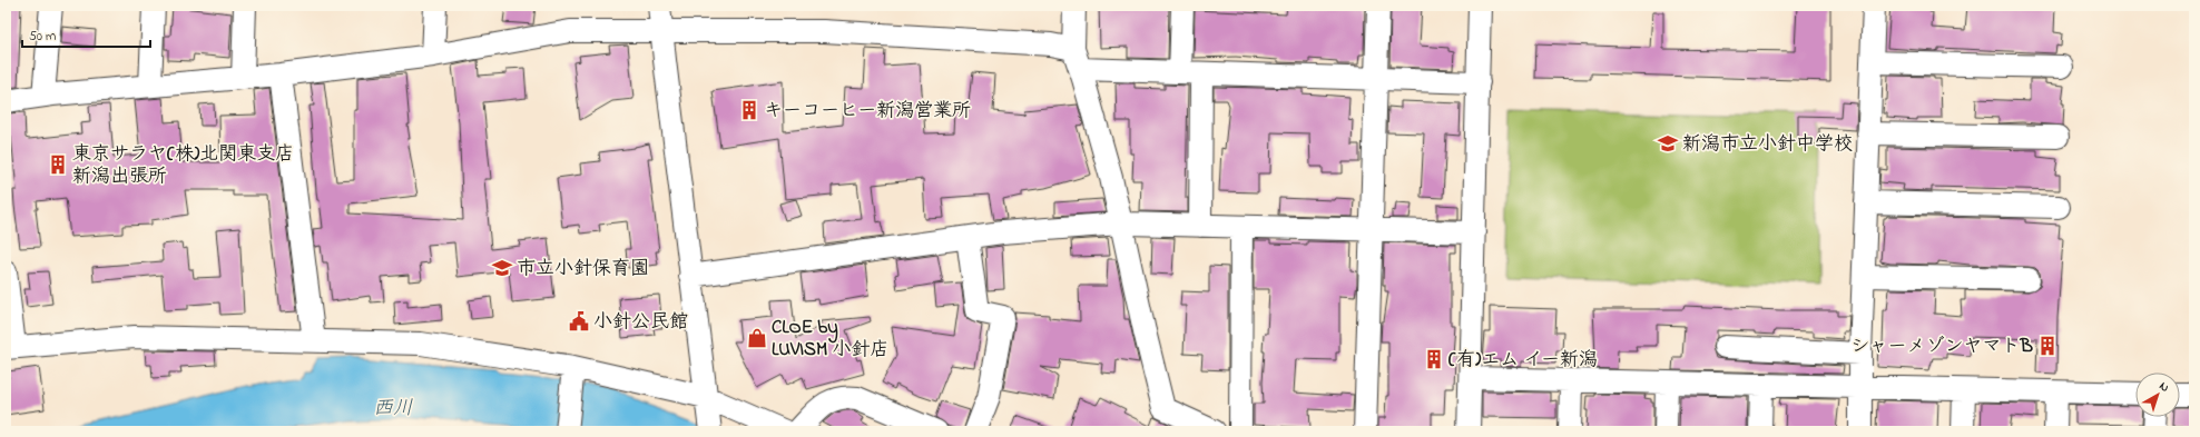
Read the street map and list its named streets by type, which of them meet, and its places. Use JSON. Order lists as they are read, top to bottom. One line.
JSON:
{"water":["西川"],"places":{"building":["キーコーヒー新潟営業所","東京サラヤ(株)北関東支店 新潟出張所","シャーメゾンヤマトB","(有)エム イー新潟"],"school or university":["新潟市立小針中学校","市立小針保育園"],"public building":["小針公民館"],"shop":["CLOE by LUVISM 小針店"]},"scale_bar":"50 m","north":"top right"}
